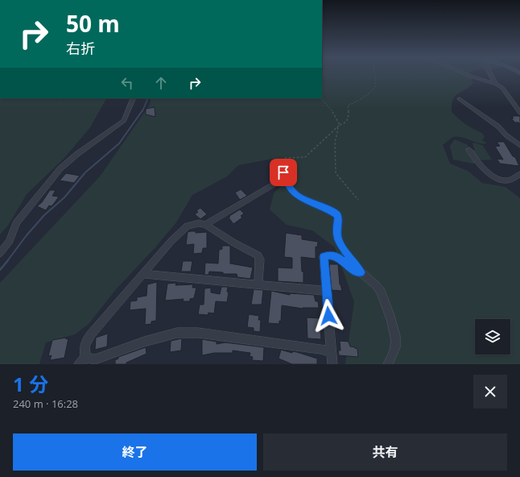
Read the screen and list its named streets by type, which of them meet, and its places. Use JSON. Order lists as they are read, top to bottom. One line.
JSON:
{"page":{"turn":["50 m","右折"],"heading":["1 分","240 m · 16:28"],"buttons":["終了","共有"]}}
